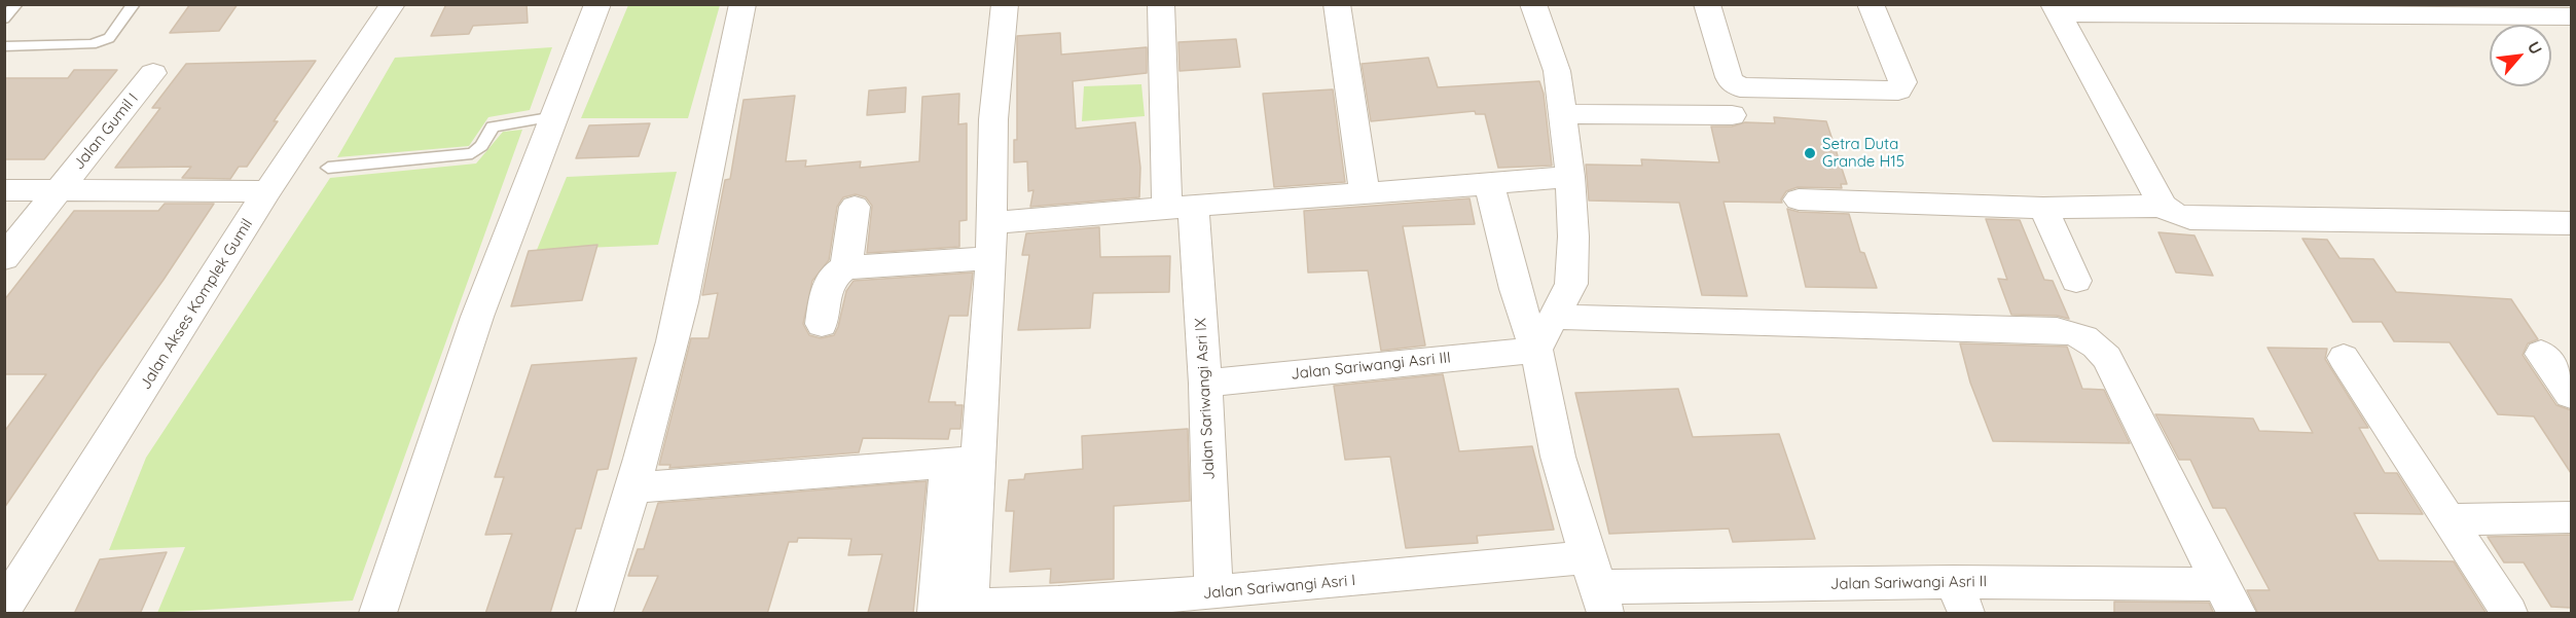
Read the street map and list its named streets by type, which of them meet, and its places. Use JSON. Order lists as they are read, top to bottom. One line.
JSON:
{"streets":{"street":["Jalan Gumil I","Jalan Akses Komplek Gumil","Jalan Sariwangi Asri III","Jalan Sariwangi Asri IX","Jalan Sariwangi Asri II","Jalan Sariwangi Asri I"]},"crossings":[["Jalan Sariwangi Asri III","Jalan Sariwangi Asri IX"],["Jalan Sariwangi Asri IX","Jalan Sariwangi Asri I"],["Jalan Sariwangi Asri II","Jalan Sariwangi Asri I"]],"places":["Setra Duta Grande H15"],"north":"top right"}
